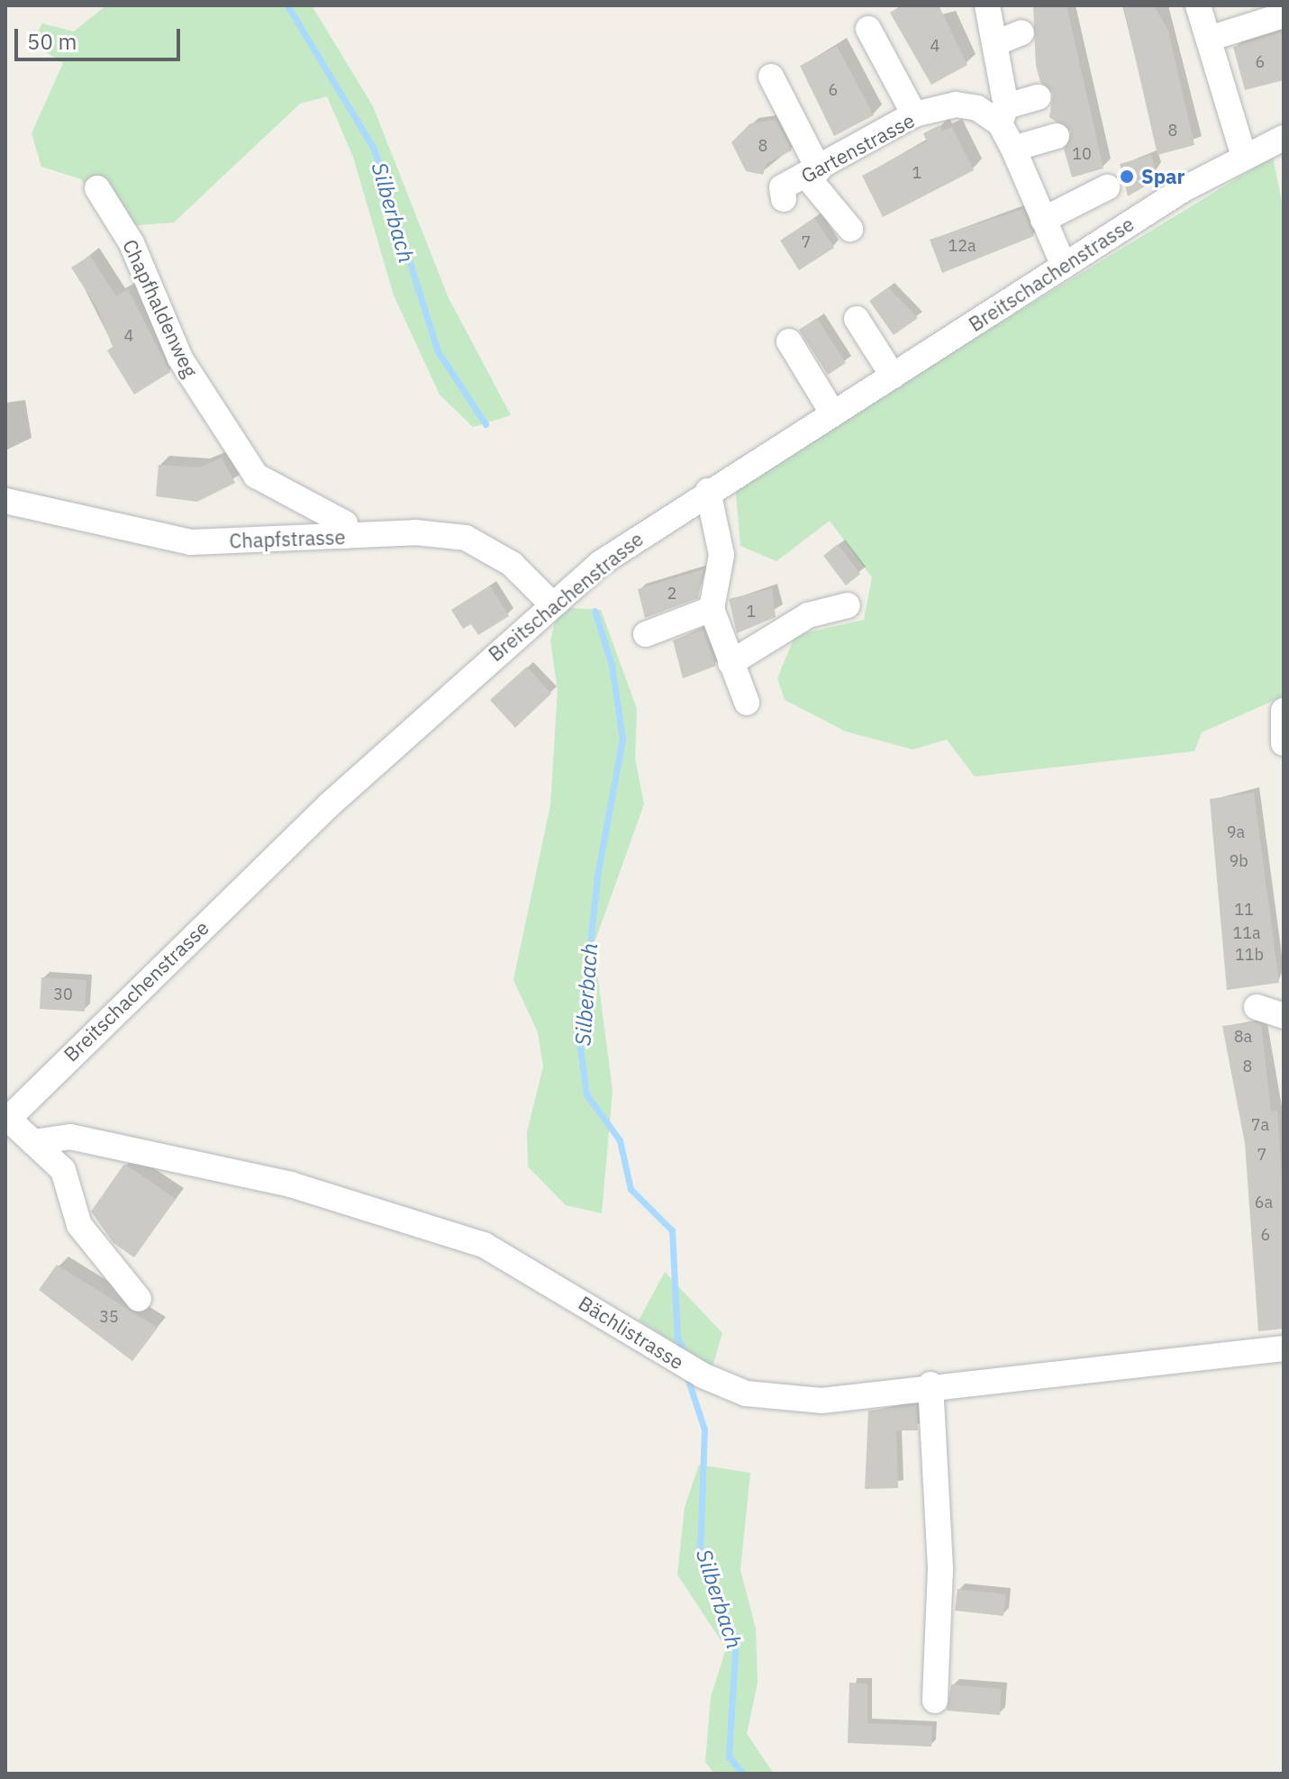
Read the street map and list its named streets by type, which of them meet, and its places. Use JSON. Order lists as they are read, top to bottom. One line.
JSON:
{"streets":{"street":["Gartenstrasse","Breitschachenstrasse","Chapfhaldenweg","Chapfstrasse","Bächlistrasse"]},"crossings":[["Breitschachenstrasse","Chapfstrasse"],["Chapfhaldenweg","Chapfstrasse"]],"water":["Silberbach"],"places":["Spar"],"house_numbers":["4","6","6","8","8","10","1","7","12a","4","2","1","9a","9b","11","11a","11b","30","8a","8","7a","7","6a","6","35"],"scale_bar":"50 m"}
